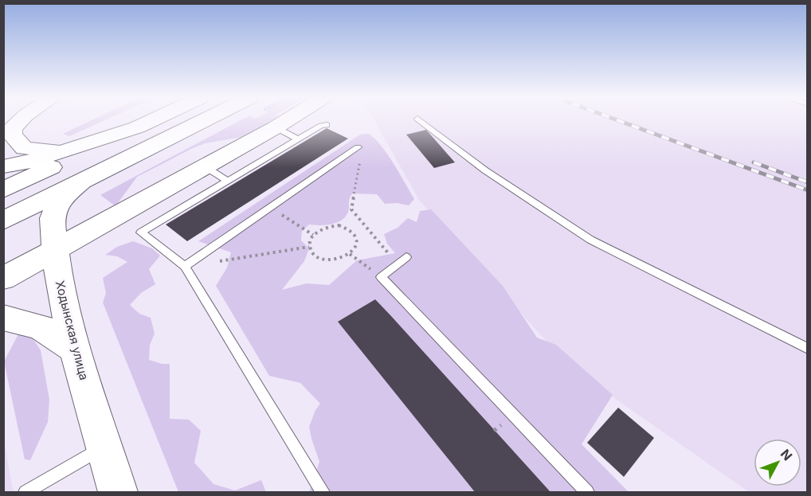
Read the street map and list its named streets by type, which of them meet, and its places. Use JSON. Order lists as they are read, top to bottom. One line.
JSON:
{"streets":{"main road":["Ходынская улица"]},"north":"top right"}
